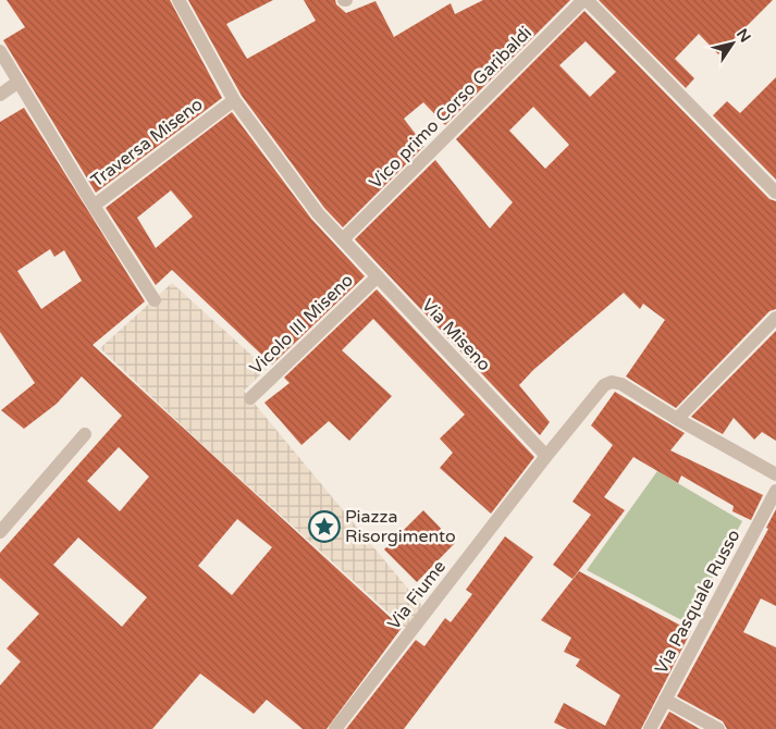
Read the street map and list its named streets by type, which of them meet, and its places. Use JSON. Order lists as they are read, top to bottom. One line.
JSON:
{"streets":{"street":["Vico primo Corso Garibaldi","Traversa Miseno","Vicolo III Miseno","Via Miseno","Via Fiume","Via Pasquale Russo"]},"crossings":[["Vico primo Corso Garibaldi","Via Miseno"],["Traversa Miseno","Via Miseno"],["Vicolo III Miseno","Via Miseno"],["Via Miseno","Via Fiume"]],"places":{"place":["Piazza Risorgimento"]},"north":"top right"}
